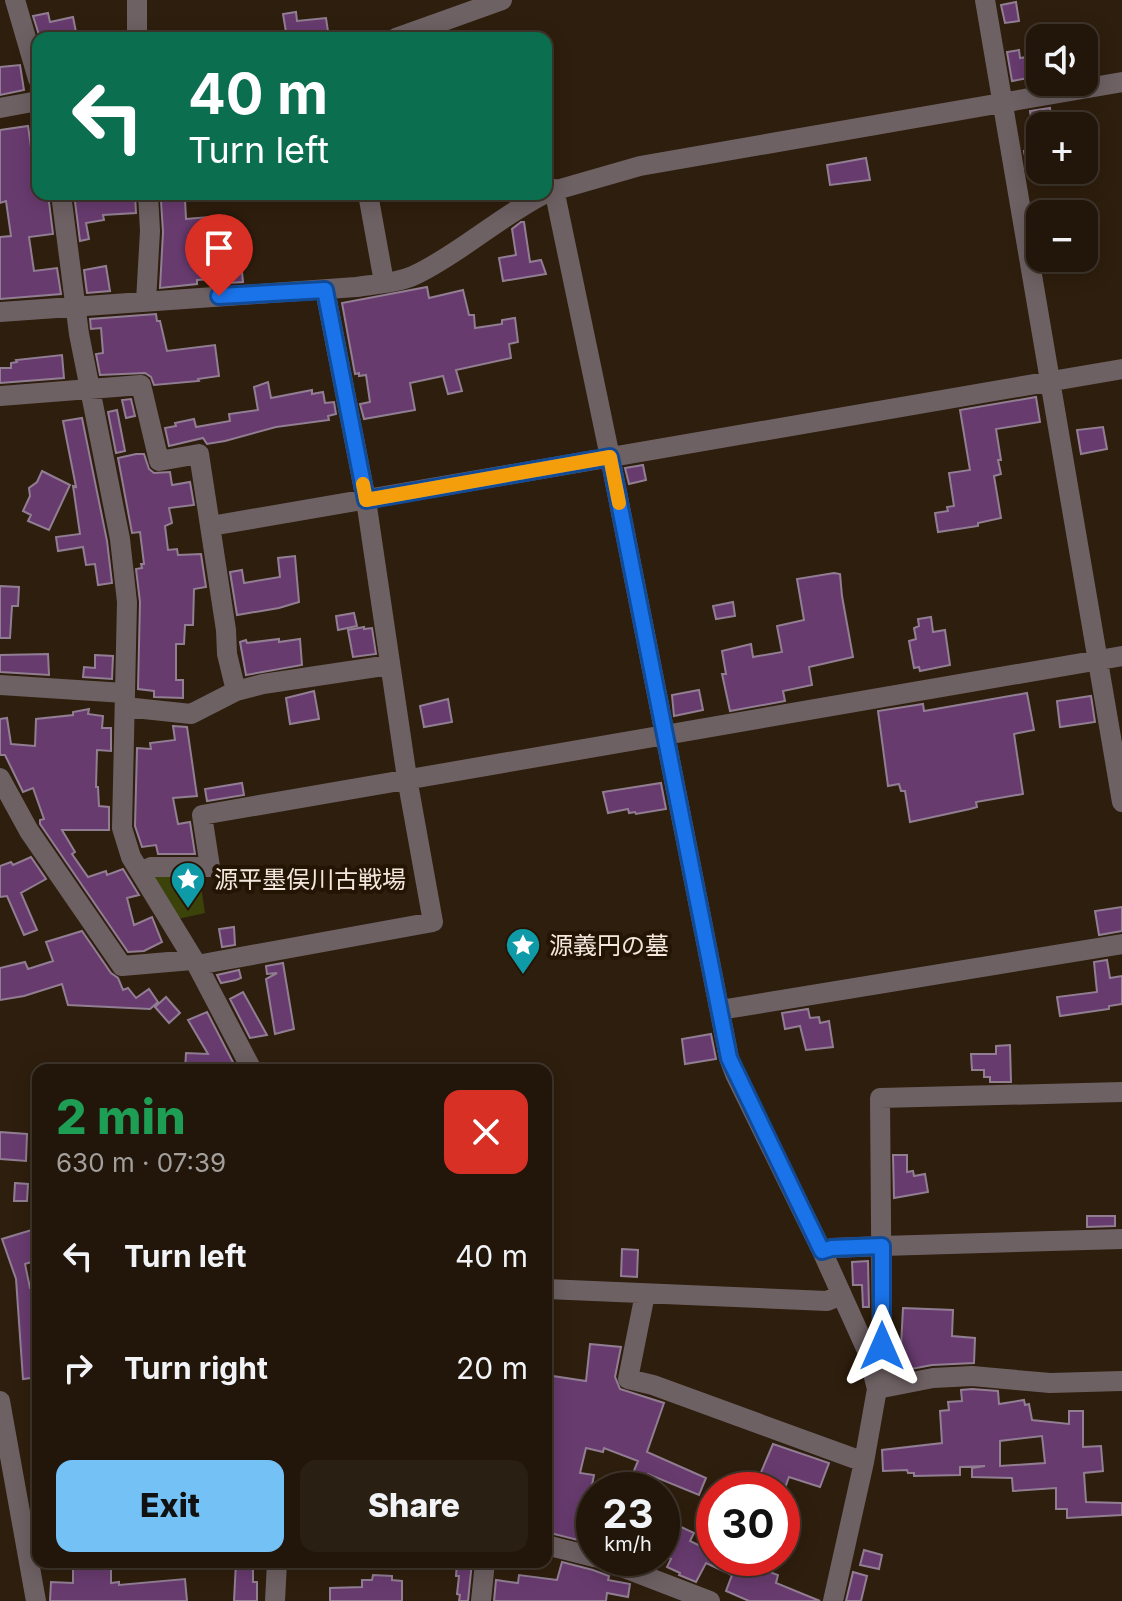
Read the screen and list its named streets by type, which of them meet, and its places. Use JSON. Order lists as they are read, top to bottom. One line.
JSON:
{"places":{"place":["源平墨俣川古戦場","源義円の墓"]},"page":{"map_buttons":["+","−"],"turn":["40 m","Turn left"],"heading":["2 min","630 m · 07:39"],"list":[{"name":"Turn left","value":"40 m"},{"name":"Turn right","value":"20 m"}],"buttons":["Exit","Share"],"speed":"23 km/h","limit":"30"}}
